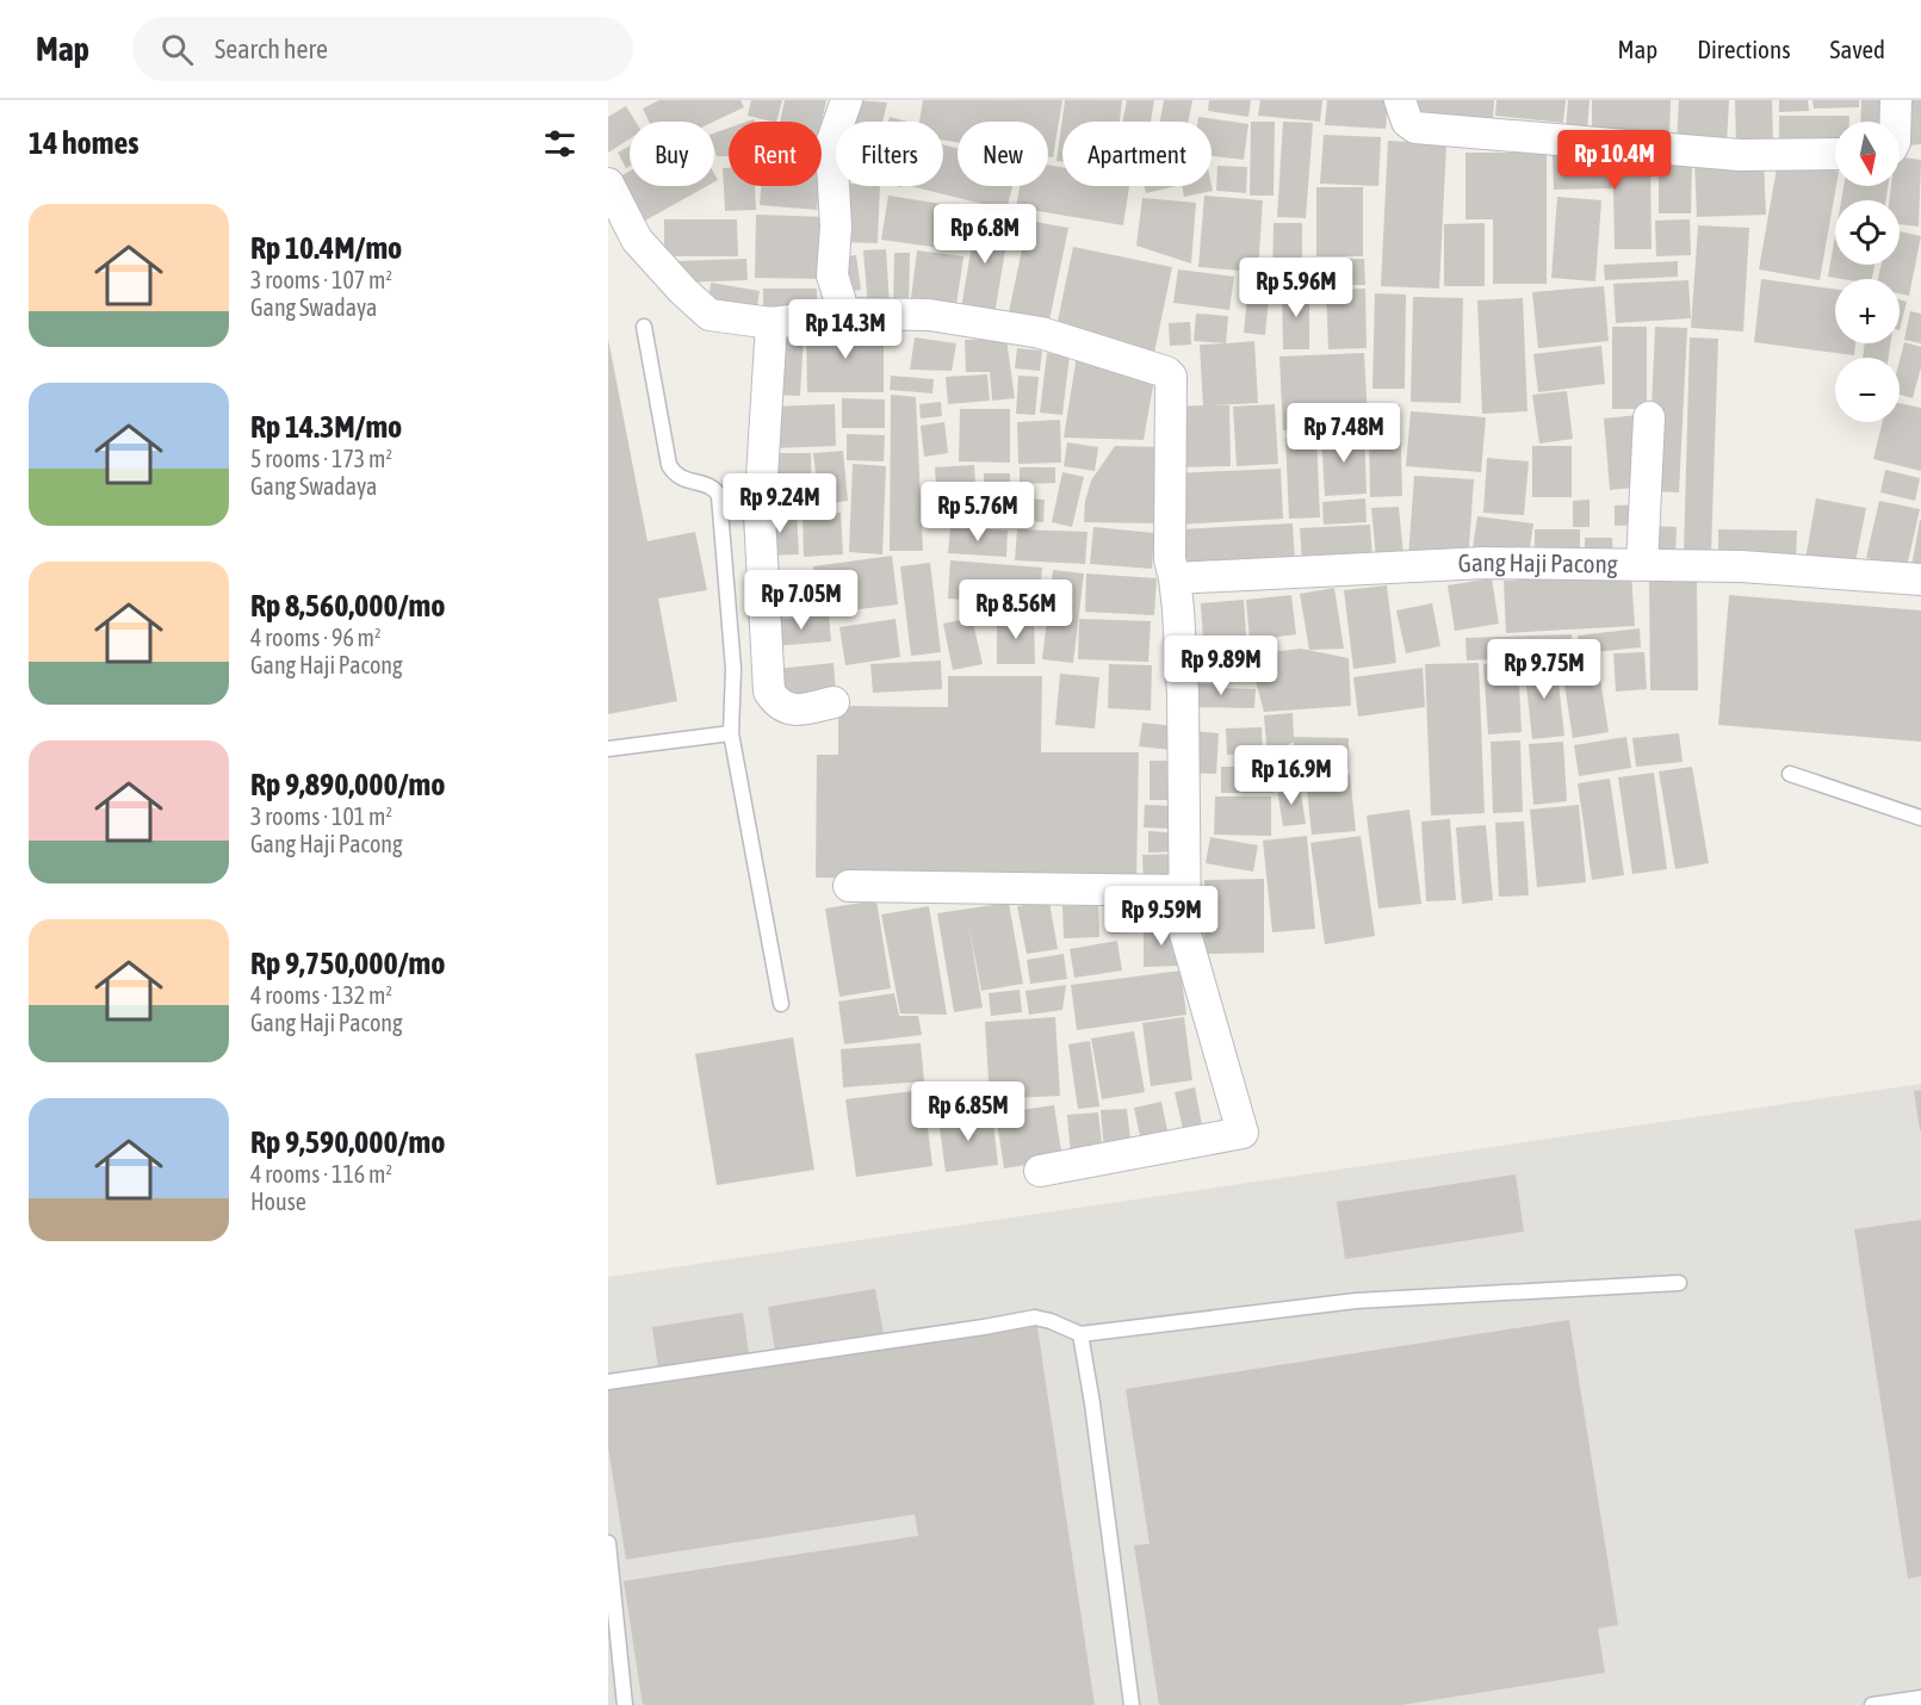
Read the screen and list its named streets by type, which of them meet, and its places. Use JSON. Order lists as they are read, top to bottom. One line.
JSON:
{"streets":{"street":["Gang Haji Pacong"]},"north":"bottom","page":{"header":"Map","search":"Search here","nav":["Map","Directions","Saved"],"heading":"14 homes","map_buttons":["+","−"],"chip":["Buy","Rent","Filters","New","Apartment"],"price":["Rp 10.4M","Rp 6.8M","Rp 5.96M","Rp 14.3M","Rp 7.48M","Rp 9.24M","Rp 5.76M","Rp 7.05M","Rp 8.56M","Rp 9.89M","Rp 9.75M","Rp 16.9M","Rp 9.59M","Rp 6.85M"],"list":[{"name":"Rp 10.4M/mo","note":"3 rooms · 107 m² · Gang Swadaya"},{"name":"Rp 14.3M/mo","note":"5 rooms · 173 m² · Gang Swadaya"},{"name":"Rp 8,560,000/mo","note":"4 rooms · 96 m² · Gang Haji Pacong"},{"name":"Rp 9,890,000/mo","note":"3 rooms · 101 m² · Gang Haji Pacong"},{"name":"Rp 9,750,000/mo","note":"4 rooms · 132 m² · Gang Haji Pacong"},{"name":"Rp 9,590,000/mo","note":"4 rooms · 116 m² · House"}]}}
